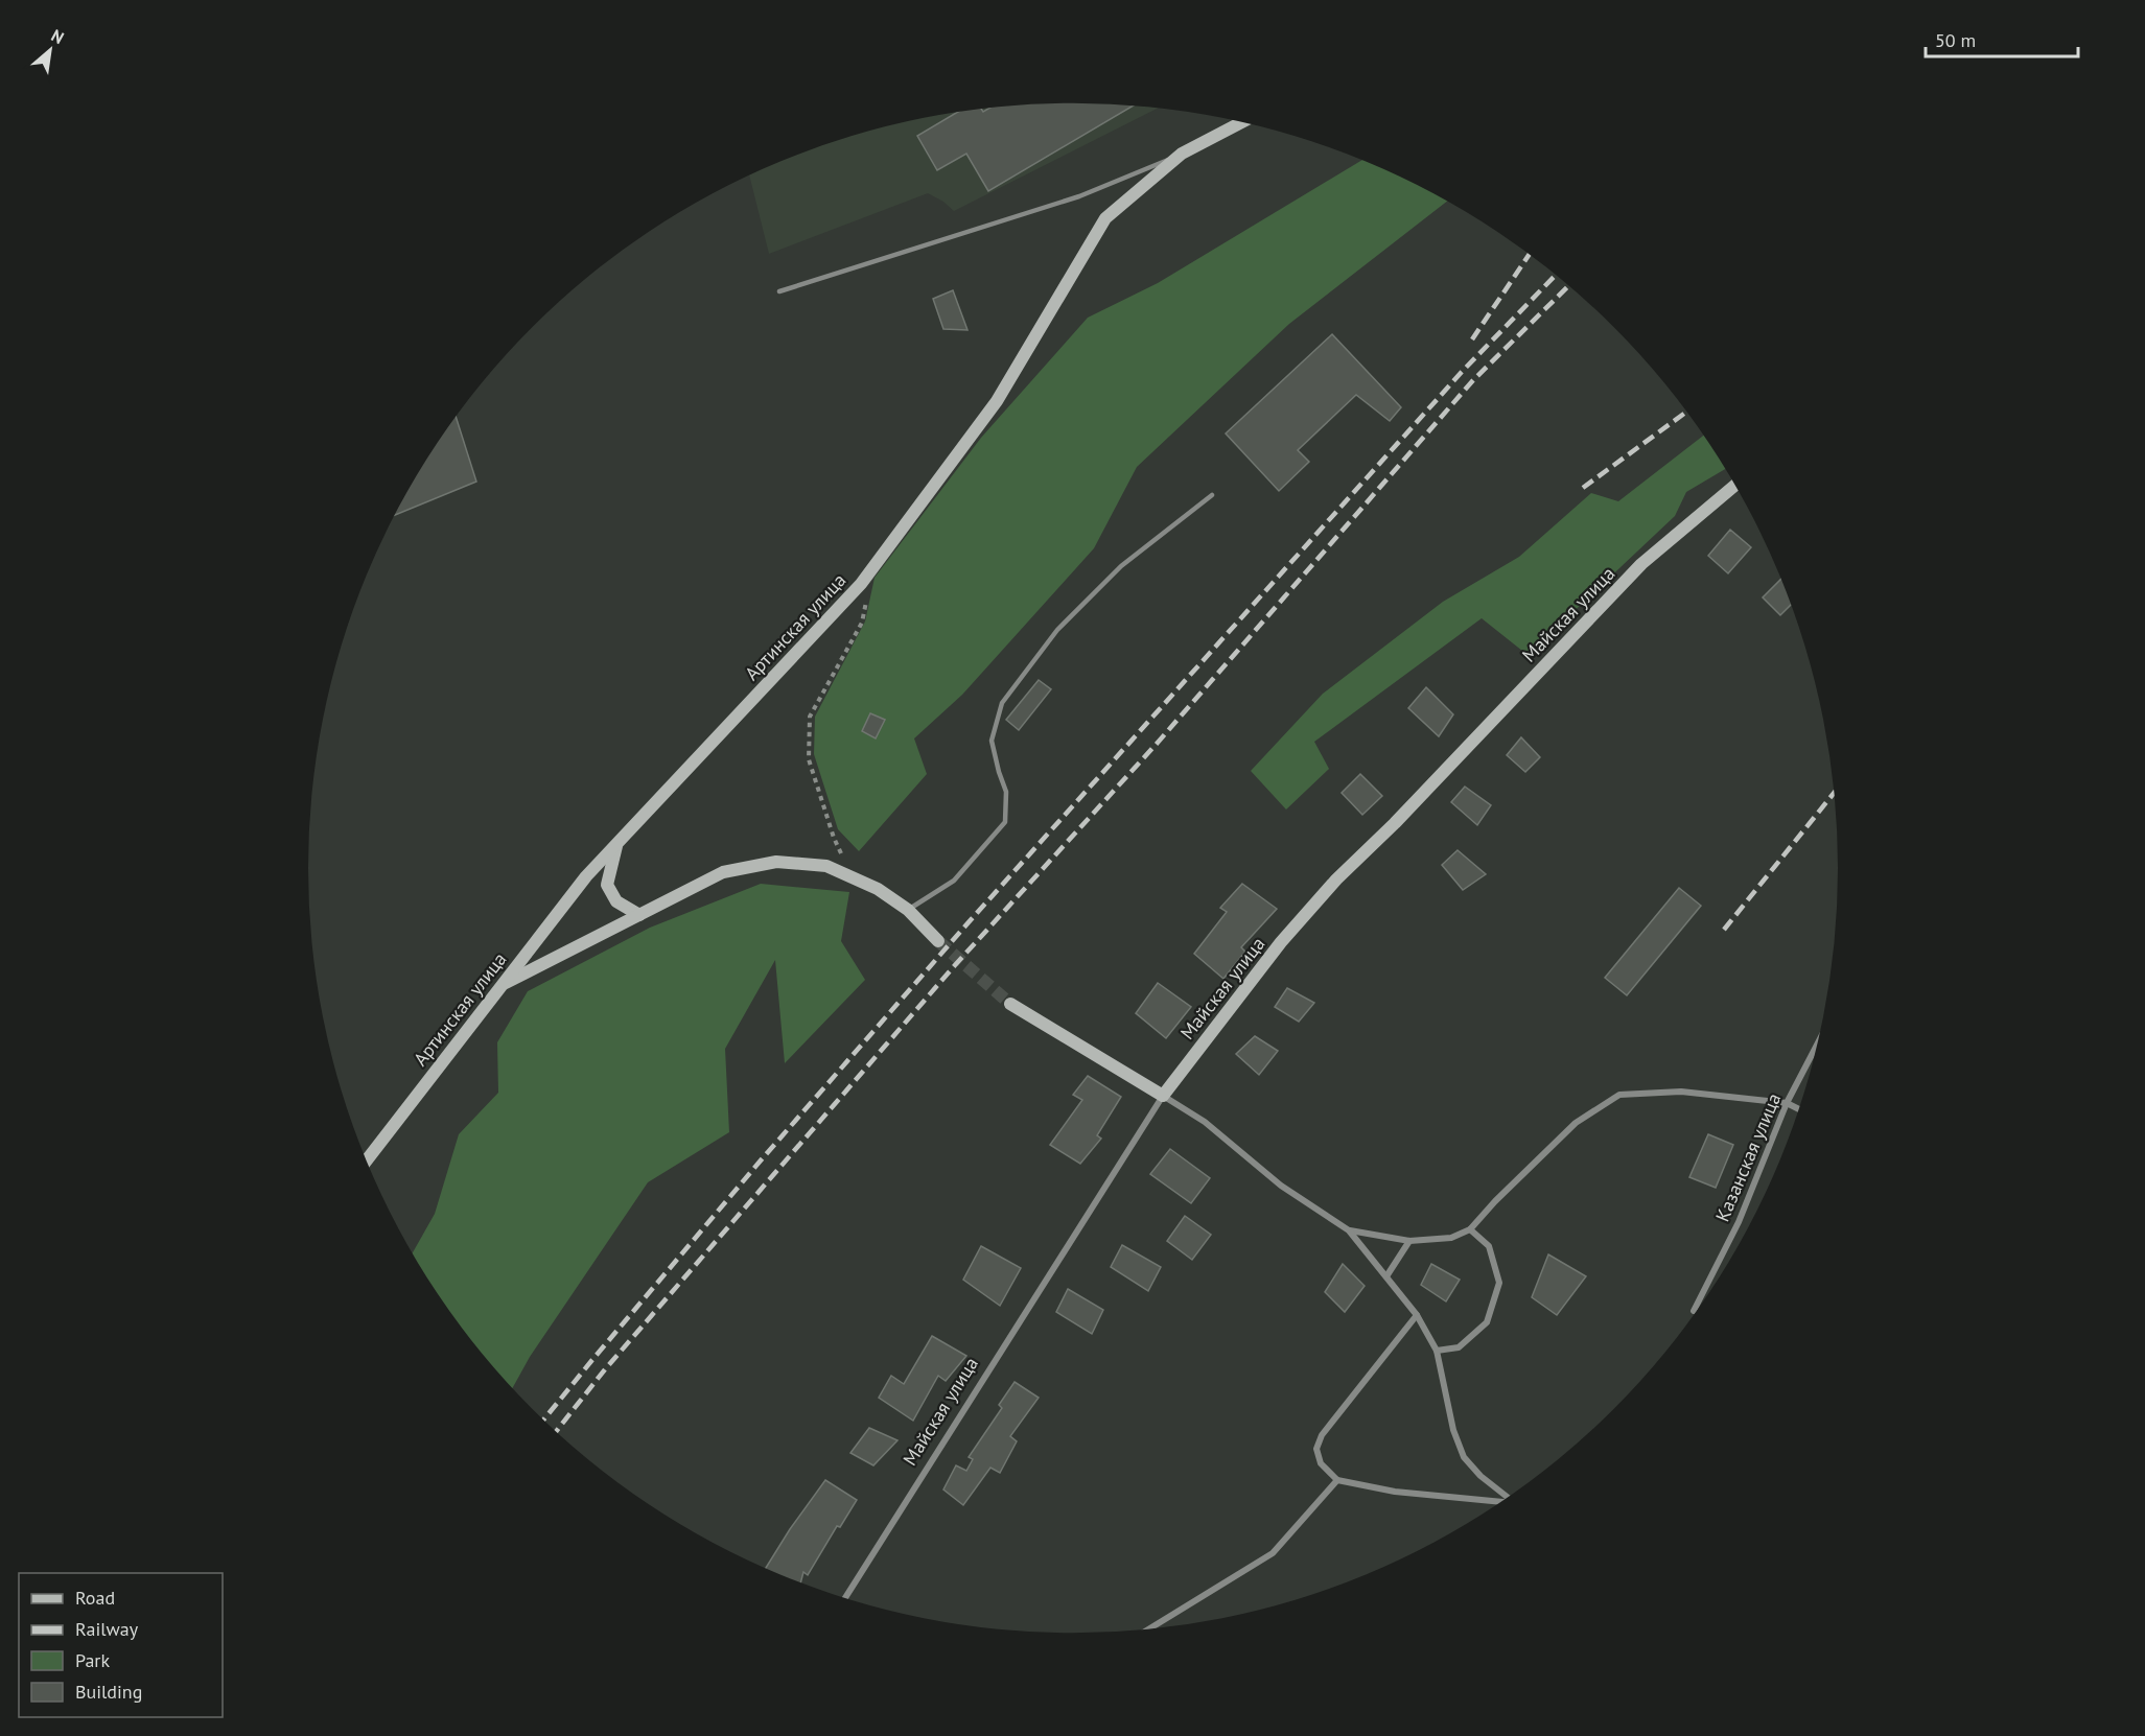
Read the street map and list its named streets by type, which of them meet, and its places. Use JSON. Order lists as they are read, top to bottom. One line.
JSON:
{"streets":{"street":["Майская улица","Артинская улица","Казанская улица"]},"legend":["Road","Railway","Park","Building"],"scale_bar":"50 m","north":"top right"}
